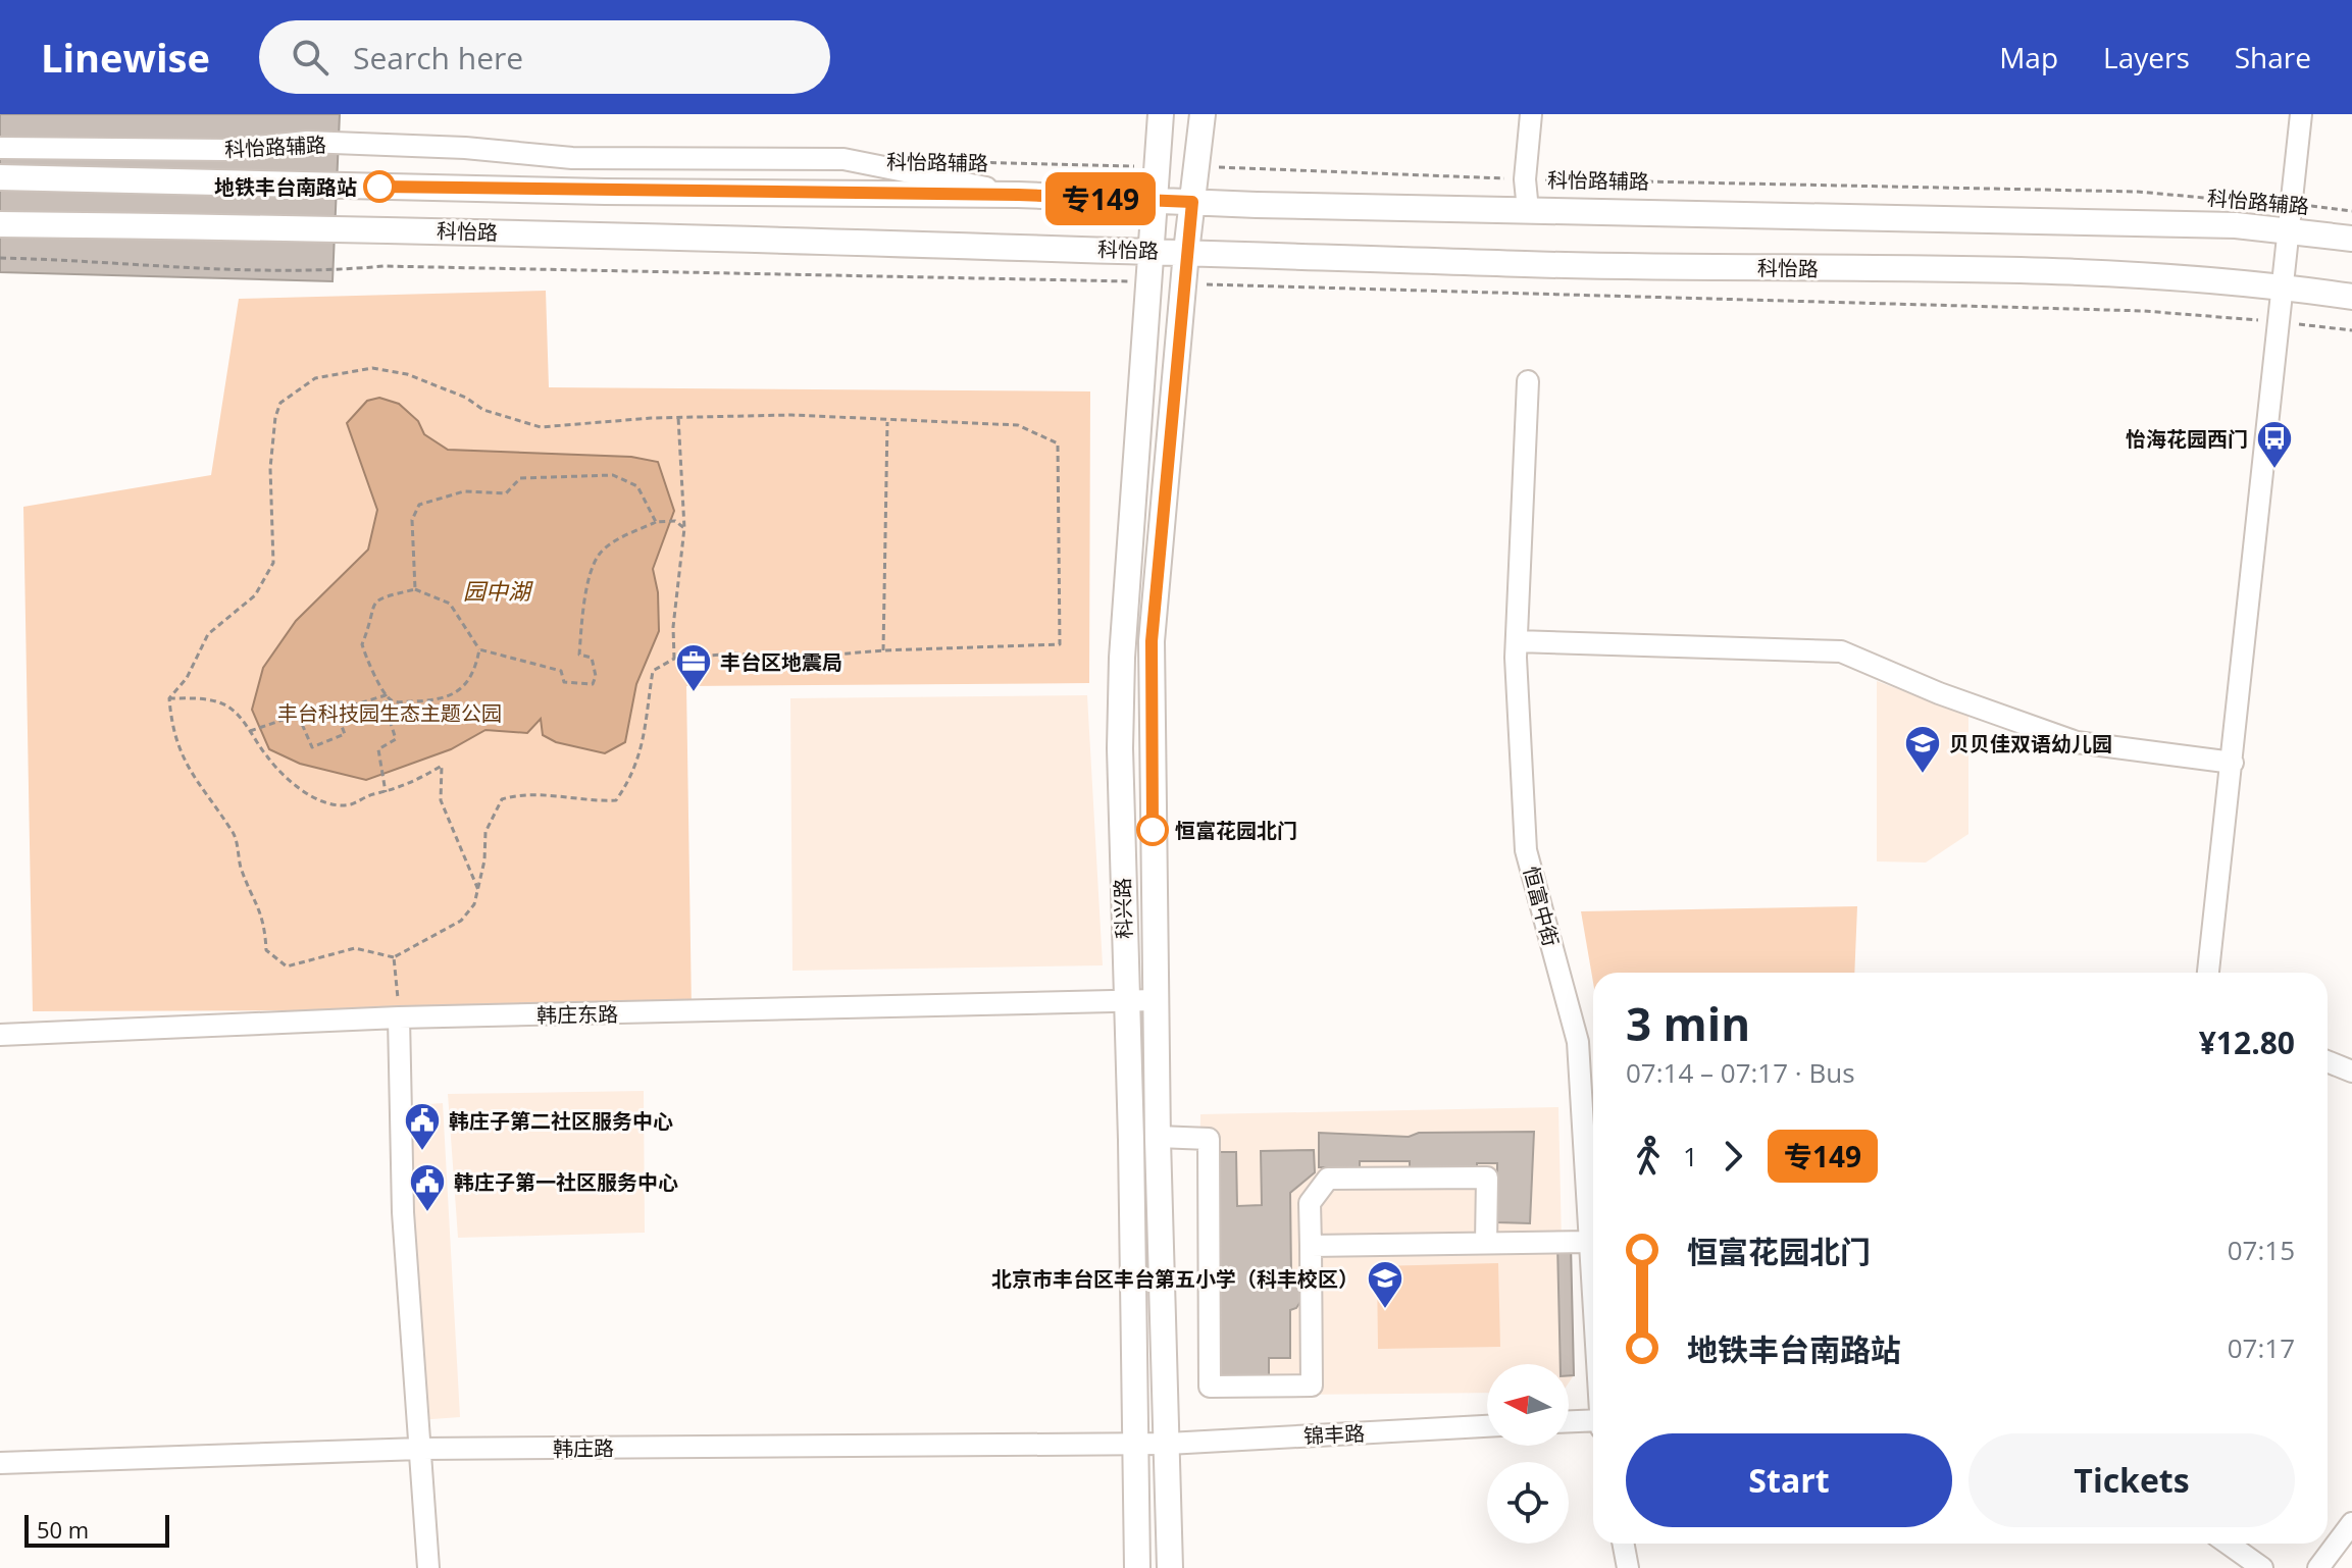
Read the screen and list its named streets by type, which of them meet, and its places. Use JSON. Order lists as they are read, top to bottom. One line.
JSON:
{"streets":{"main road":["科怡路","科兴路"],"street":["科怡路辅路","恒富中街","韩庄东路","锦丰路","韩庄路"]},"crossings":[["科怡路辅路","科怡路"],["科怡路辅路","科兴路"],["科怡路","科兴路"],["科兴路","韩庄东路"],["科兴路","锦丰路"],["科兴路","韩庄路"],["锦丰路","韩庄路"]],"water":["园中湖"],"parks":["丰台科技园生态主题公园"],"places":{"other":["地铁丰台南路站","恒富花园北门"],"bus stop":["怡海花园西门"],"office":["丰台区地震局"],"school or university":["贝贝佳双语幼儿园","北京市丰台区丰台第五小学（科丰校区）"],"public building":["韩庄子第二社区服务中心","韩庄子第一社区服务中心"]},"lines":["bus line 专149"],"scale_bar":"50 m","north":"left","page":{"header":"Linewise","search":"Search here","nav":["Map","Layers","Share"],"on_map":"专149","heading":["3 min","07:14 – 07:17 · Bus","¥12.80"],"legs":["1","专149"],"list":[{"name":"恒富花园北门","value":"07:15"},{"name":"地铁丰台南路站","value":"07:17"}],"buttons":["Start","Tickets"],"scale":"50 m"}}
